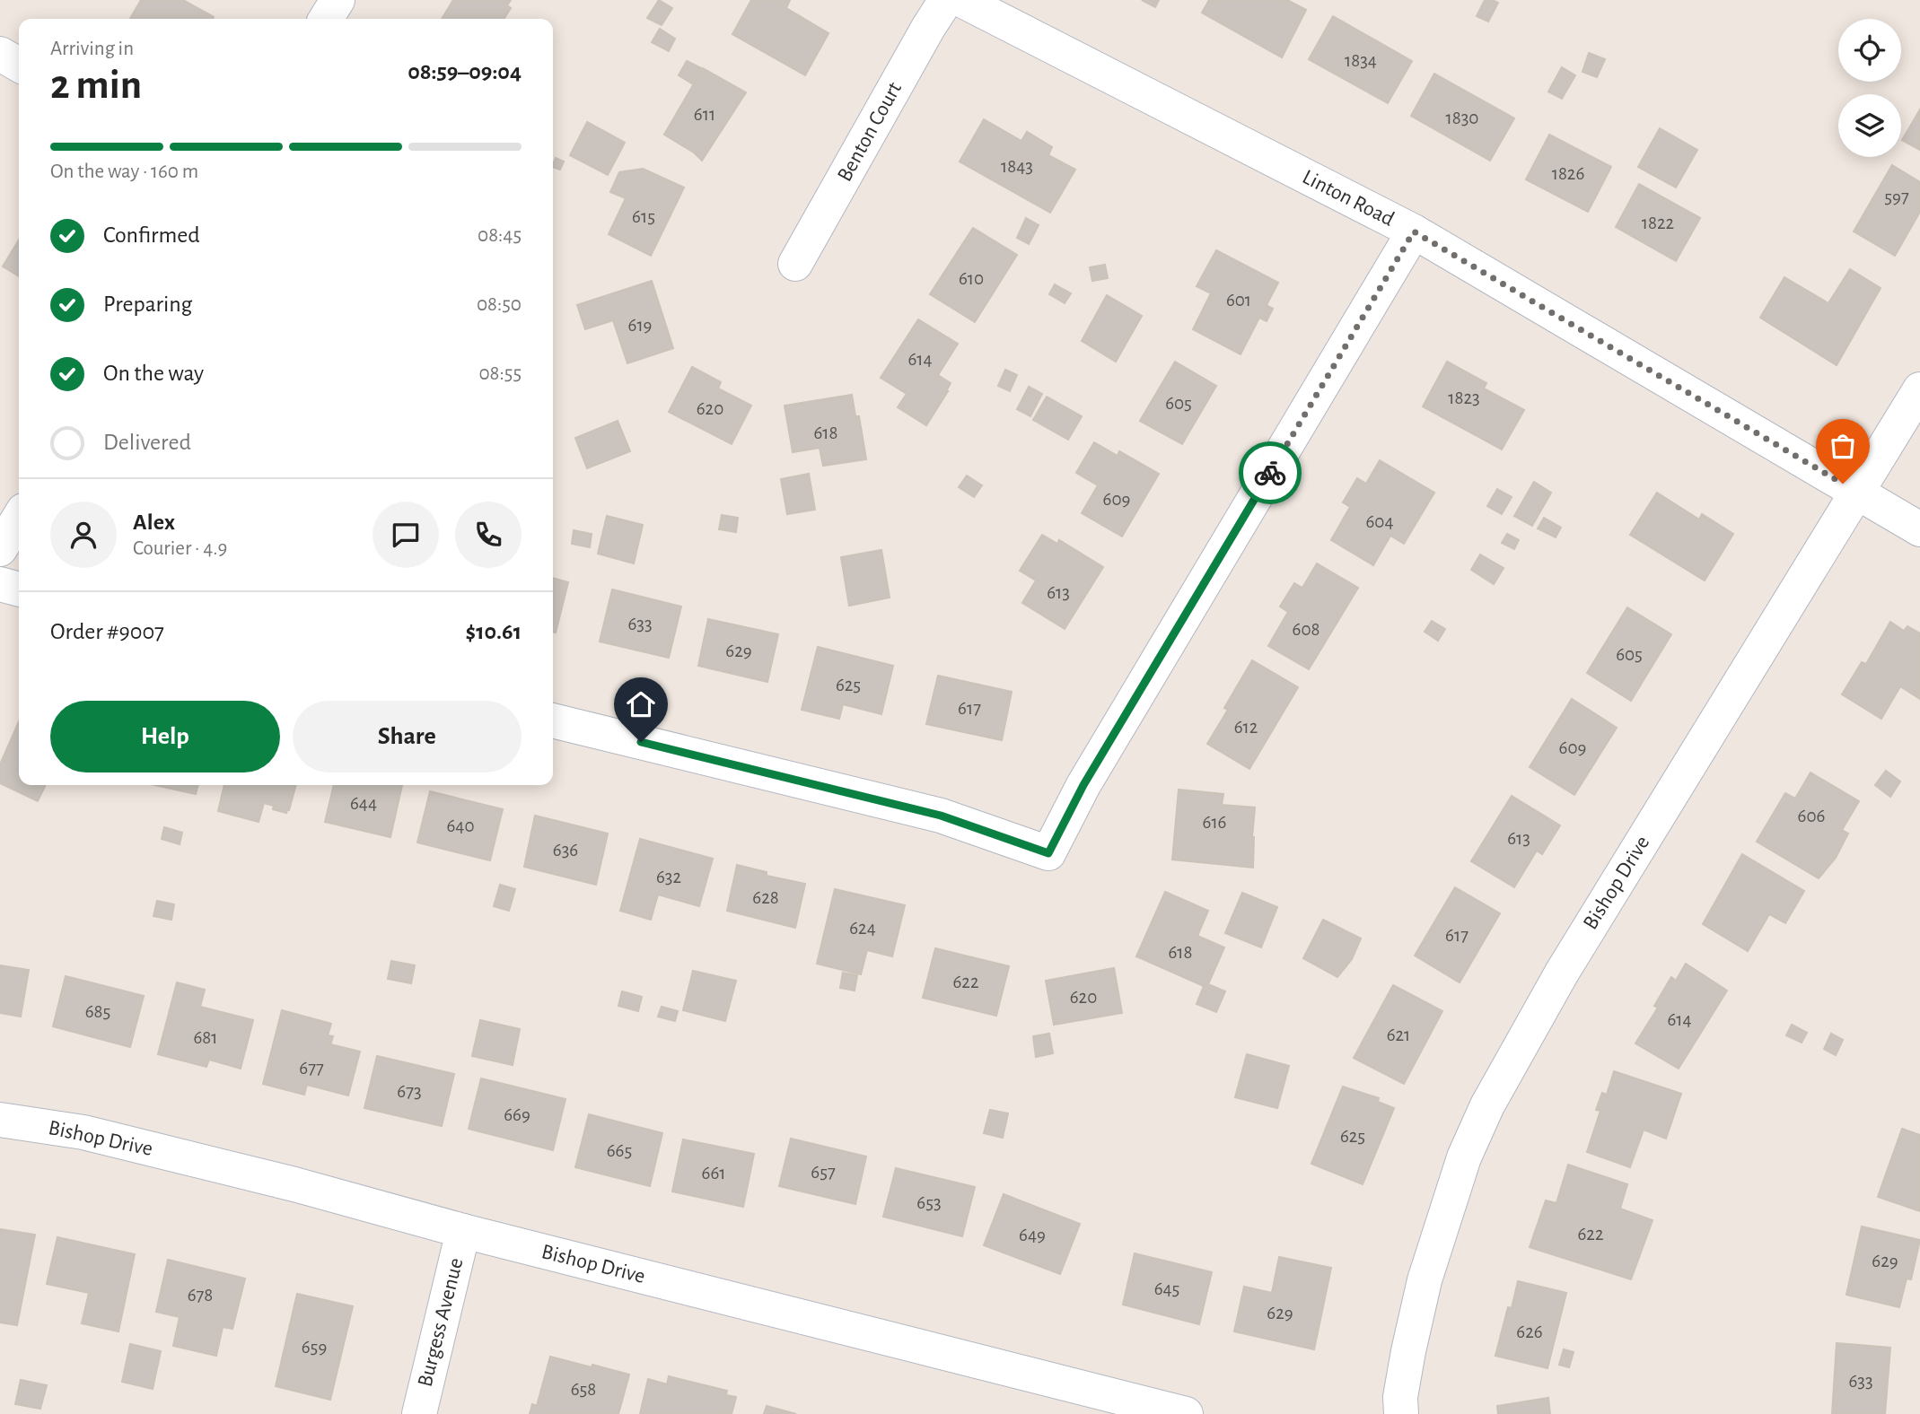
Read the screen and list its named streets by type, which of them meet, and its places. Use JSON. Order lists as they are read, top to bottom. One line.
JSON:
{"streets":{"street":["Benton Court","Linton Road","Bishop Drive","Burgess Avenue"]},"crossings":[["Linton Road","Bishop Drive"],["Bishop Drive","Burgess Avenue"]],"house_numbers":["1834","611","1830","1843","1826","597","615","1822","610","601","619","614","1823","605","620","618","609","604","613","633","608","629","605","625","617","612","609","644","606","616","640","613","636","632","628","624","617","618","622","620","685","614","621","681","677","673","669","625","665","657","661","653","622","649","629","645","678","629","626","659","633","658"],"page":{"heading":["2 min","Arriving in","08:59–09:04"],"panel":["Alex","Courier · 4.9","Order #9007","$10.61"],"bar":"On the way · 160 m","list":[["Confirmed","08:45"],["Preparing","08:50"],["On the way","08:55"],"Delivered"],"buttons":["Help","Share"]}}
